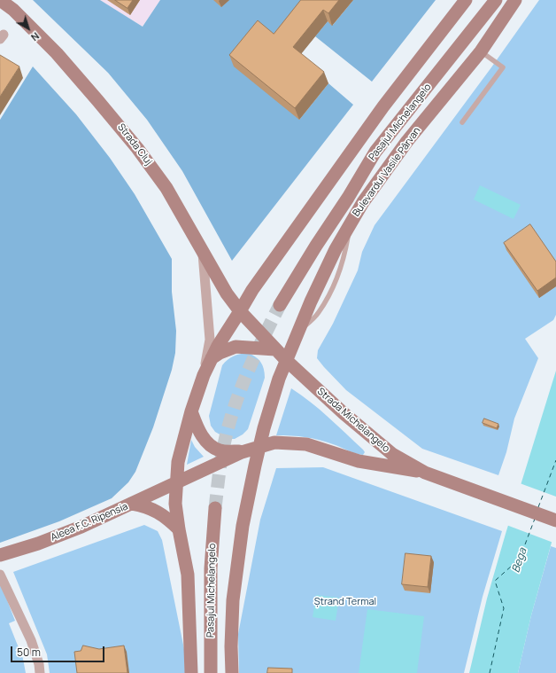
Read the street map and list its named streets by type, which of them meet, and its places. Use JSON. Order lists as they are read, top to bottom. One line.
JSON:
{"streets":{"main road":["Pasajul Michelangelo","Strada Cluj","Bulevardul Vasile Pârvan","Strada Michelangelo","Aleea F.C. Ripensia"]},"crossings":[["Strada Cluj","Bulevardul Vasile Pârvan"],["Strada Cluj","Strada Michelangelo"],["Strada Cluj","Aleea F.C. Ripensia"],["Bulevardul Vasile Pârvan","Strada Michelangelo"],["Bulevardul Vasile Pârvan","Aleea F.C. Ripensia"],["Strada Michelangelo","Aleea F.C. Ripensia"]],"water":["Bega"],"parks":["Ștrand Termal"],"scale_bar":"50 m","north":"bottom right"}
